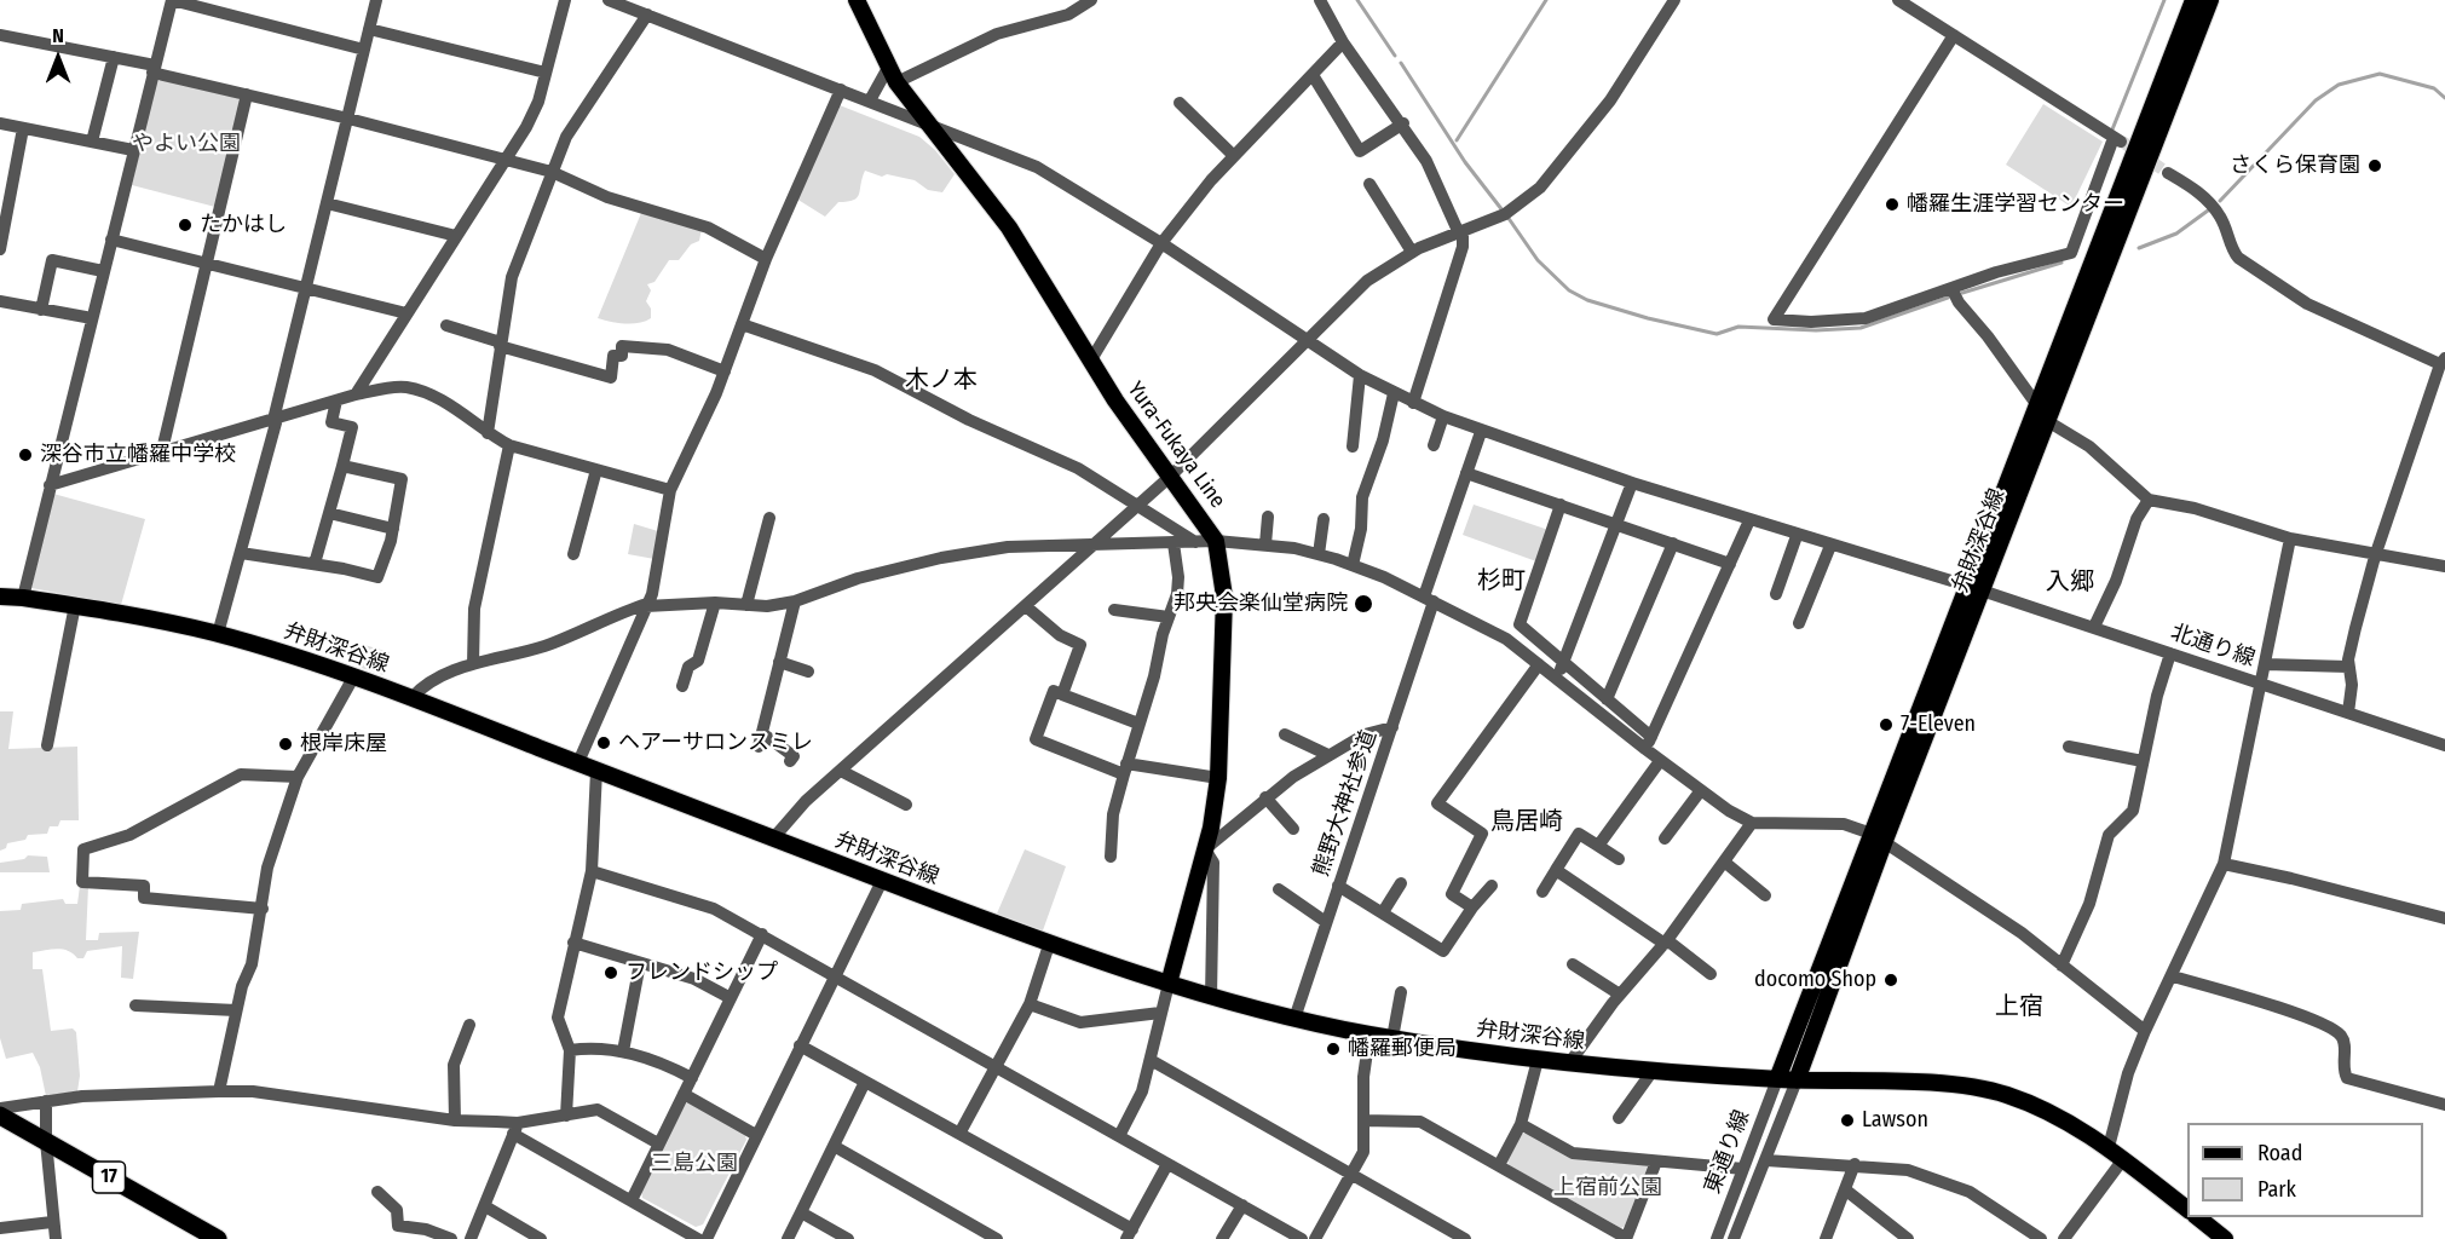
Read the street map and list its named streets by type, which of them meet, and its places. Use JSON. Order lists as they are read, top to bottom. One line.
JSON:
{"streets":{"highway":["17"],"main road":["Yura-Fukaya Line","弁財深谷線"],"street":["北通り線","熊野大神社参道","東通り線"]},"crossings":[["Yura-Fukaya Line","弁財深谷線"],["Yura-Fukaya Line","北通り線"],["弁財深谷線","北通り線"],["弁財深谷線","熊野大神社参道"],["弁財深谷線","東通り線"],["北通り線","熊野大神社参道"]],"districts":["木ノ本","杉町","入郷","鳥居崎","上宿"],"parks":["やよい公園","三島公園","上宿前公園"],"places":["さくら保育園","幡羅生涯学習センター","たかはし","深谷市立幡羅中学校","邦央会楽仙堂病院","7-Eleven","ヘアーサロンスミレ","根岸床屋","フレンドシップ","docomo Shop","幡羅郵便局","Lawson"],"legend":["Road","Park"],"north":"top"}
